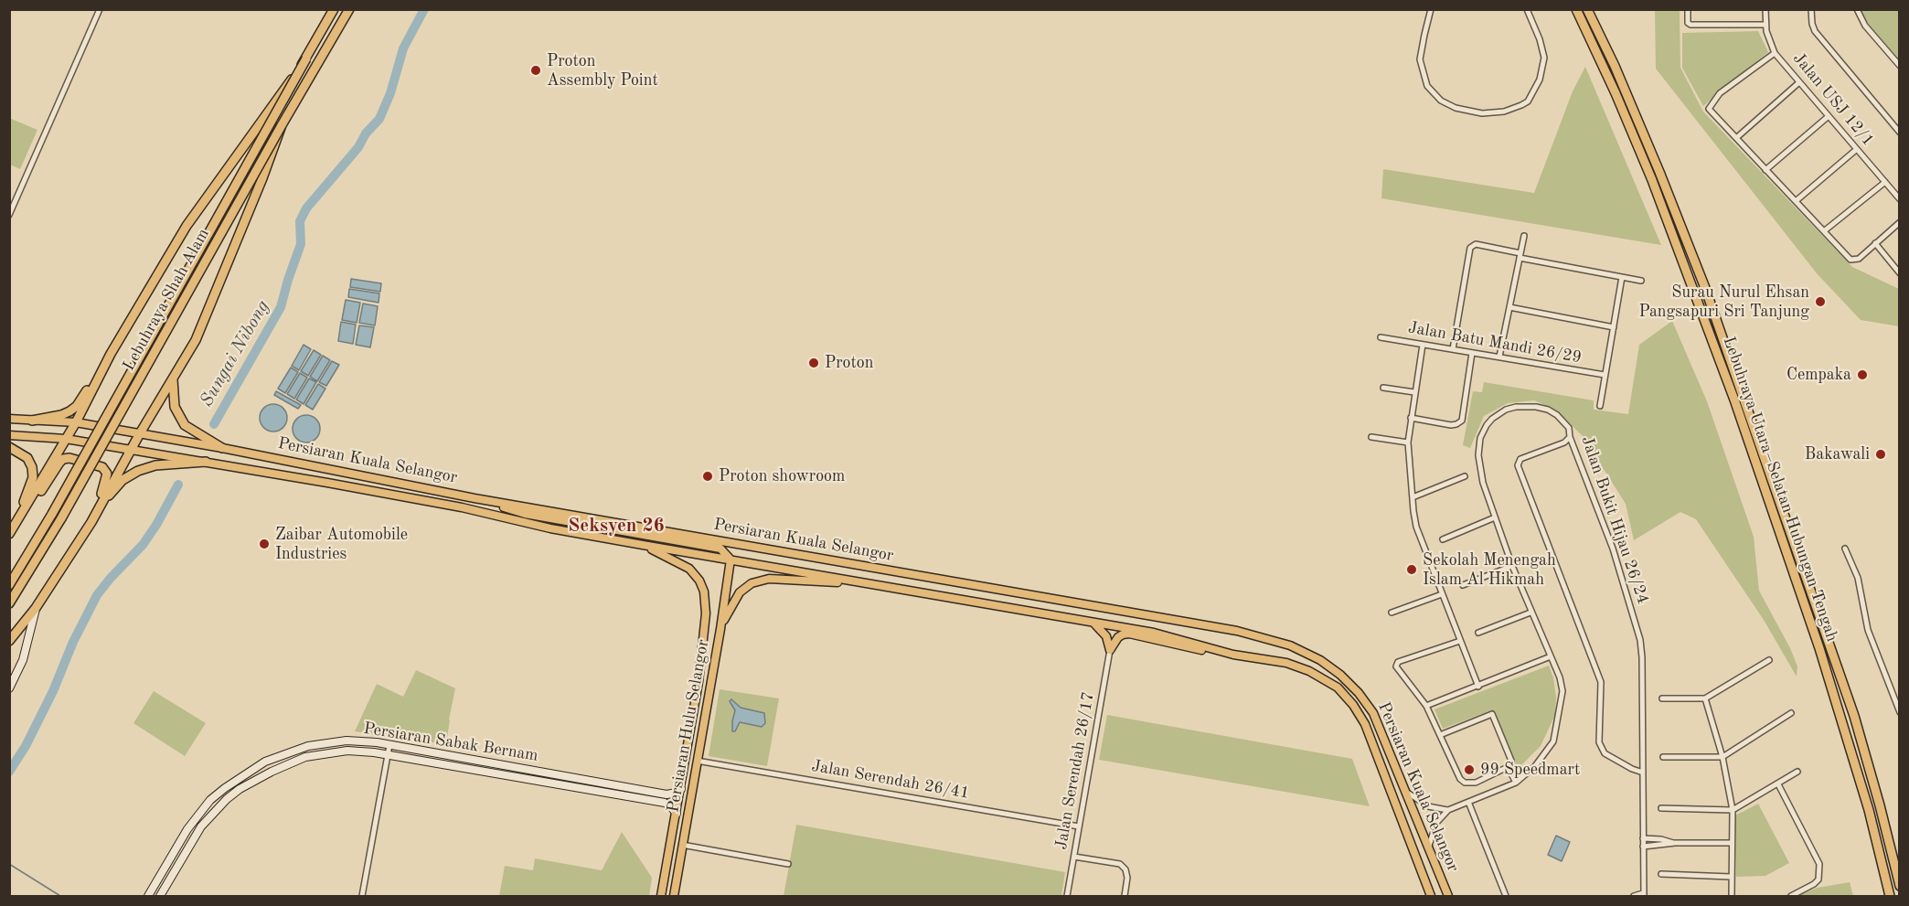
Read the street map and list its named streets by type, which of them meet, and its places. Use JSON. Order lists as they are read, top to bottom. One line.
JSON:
{"streets":{"highway":["Lebuhraya Shah Alam","Lebuhraya Utara–Selatan Hubungan Tengah"],"main road":["Persiaran Kuala Selangor","Persiaran Hulu Selangor"],"street":["Jalan USJ 12/1","Jalan Batu Mandi 26/29","Jalan Bukit Hijau 26/24","Persiaran Sabak Bernam","Jalan Serendah 26/17","Jalan Serendah 26/41"]},"crossings":[["Persiaran Kuala Selangor","Persiaran Hulu Selangor"],["Persiaran Hulu Selangor","Persiaran Sabak Bernam"],["Persiaran Hulu Selangor","Jalan Serendah 26/41"],["Jalan Serendah 26/17","Jalan Serendah 26/41"]],"districts":["Seksyen 26"],"water":["Sungai Nibong"],"places":["Proton Assembly Point","Surau Nurul Ehsan Pangsapuri Sri Tanjung","Proton","Cempaka","Bakawali","Proton showroom","Zaibar Automobile Industries","Sekolah Menengah Islam Al Hikmah","99 Speedmart"]}
